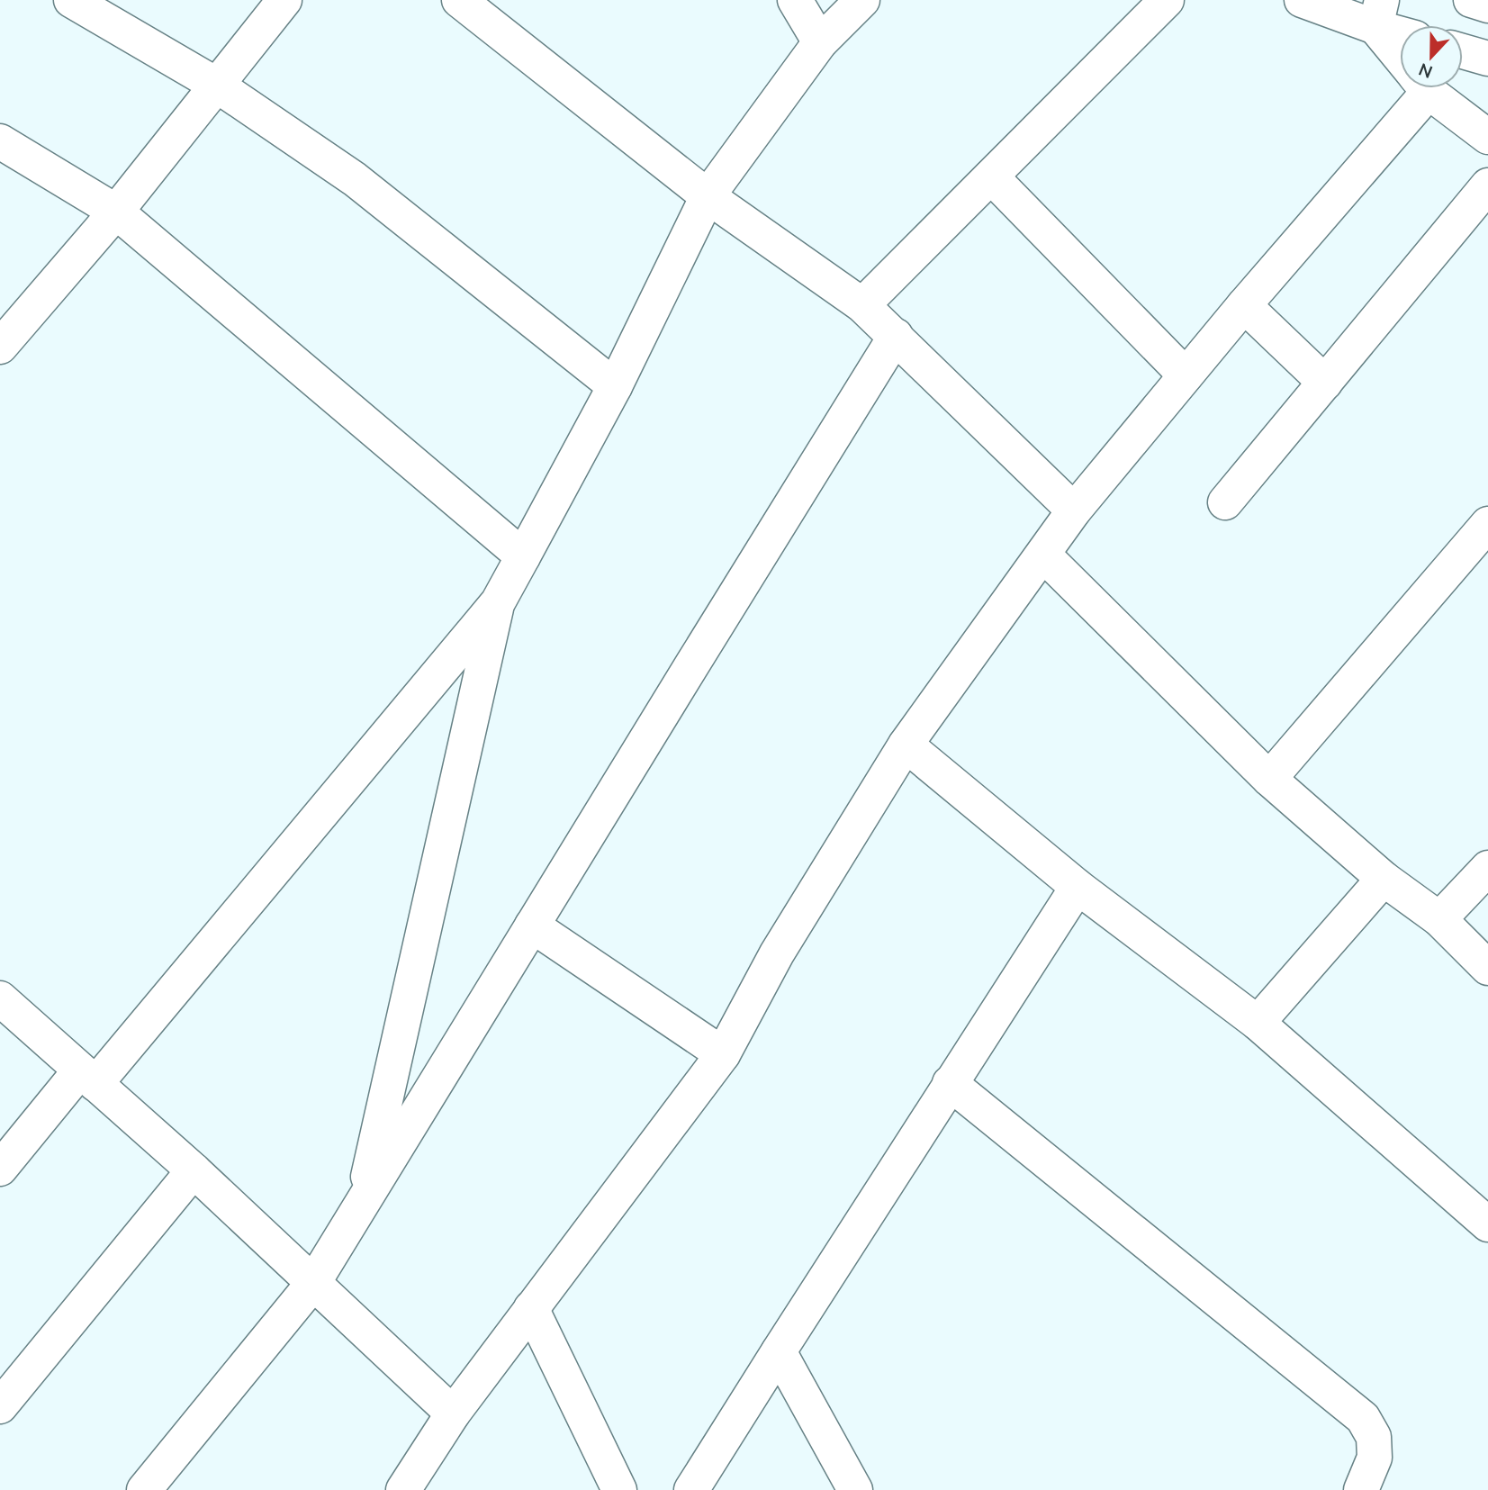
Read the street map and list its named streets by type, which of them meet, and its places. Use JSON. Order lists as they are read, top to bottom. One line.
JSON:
{"north":"bottom"}
